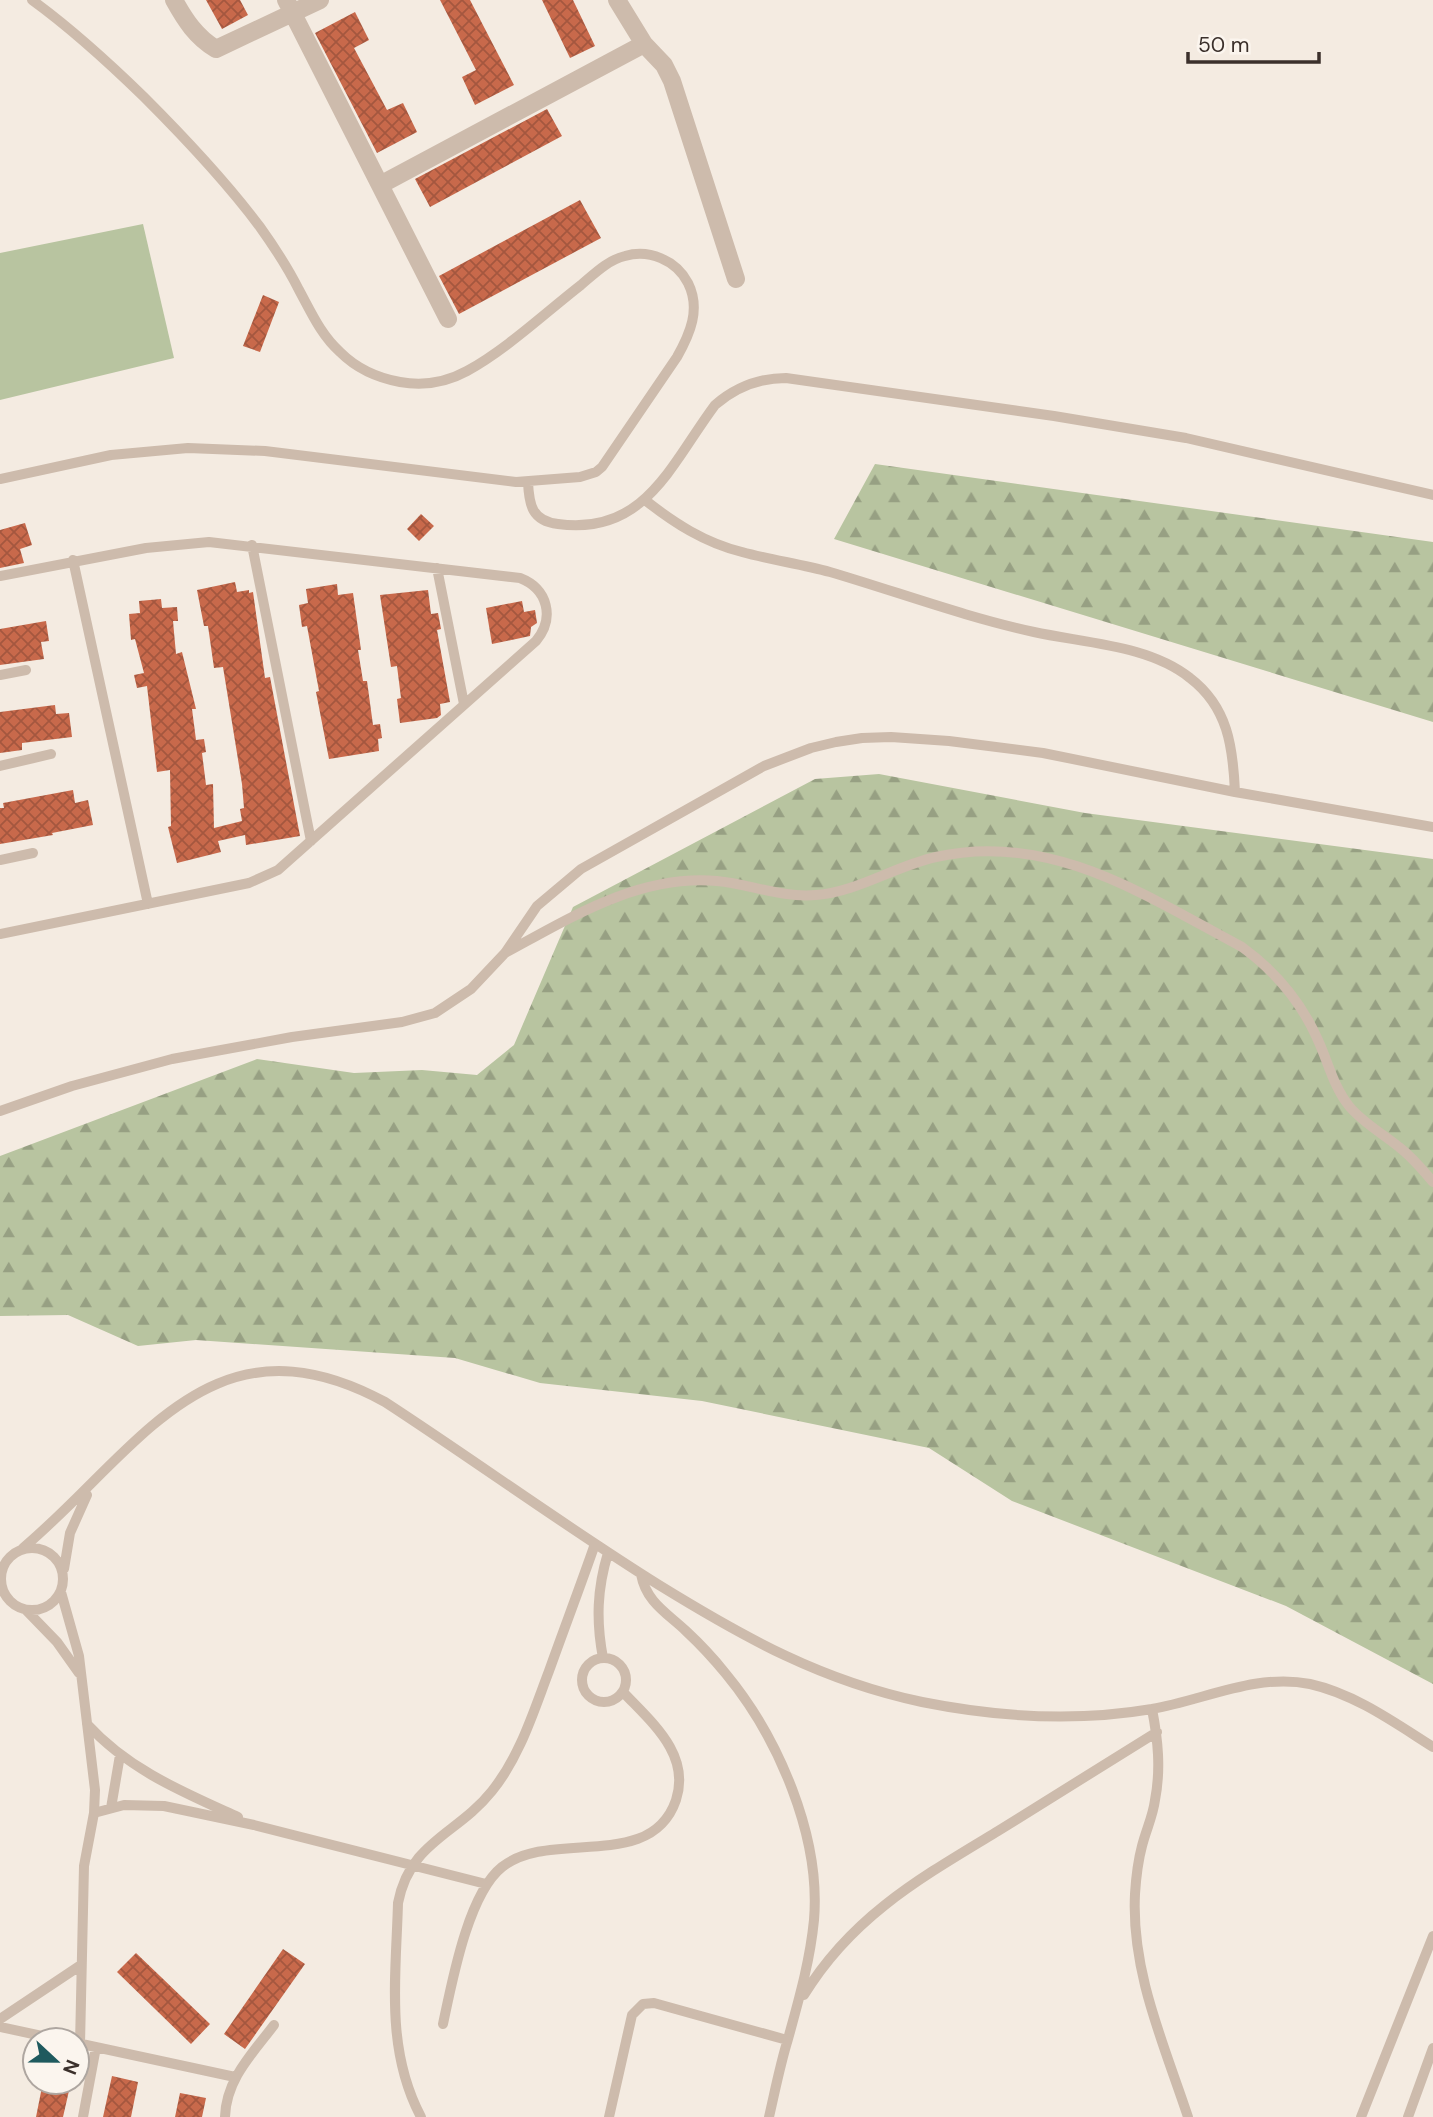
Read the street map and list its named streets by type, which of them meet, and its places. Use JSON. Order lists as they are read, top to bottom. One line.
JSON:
{"scale_bar":"50 m","north":"right"}
